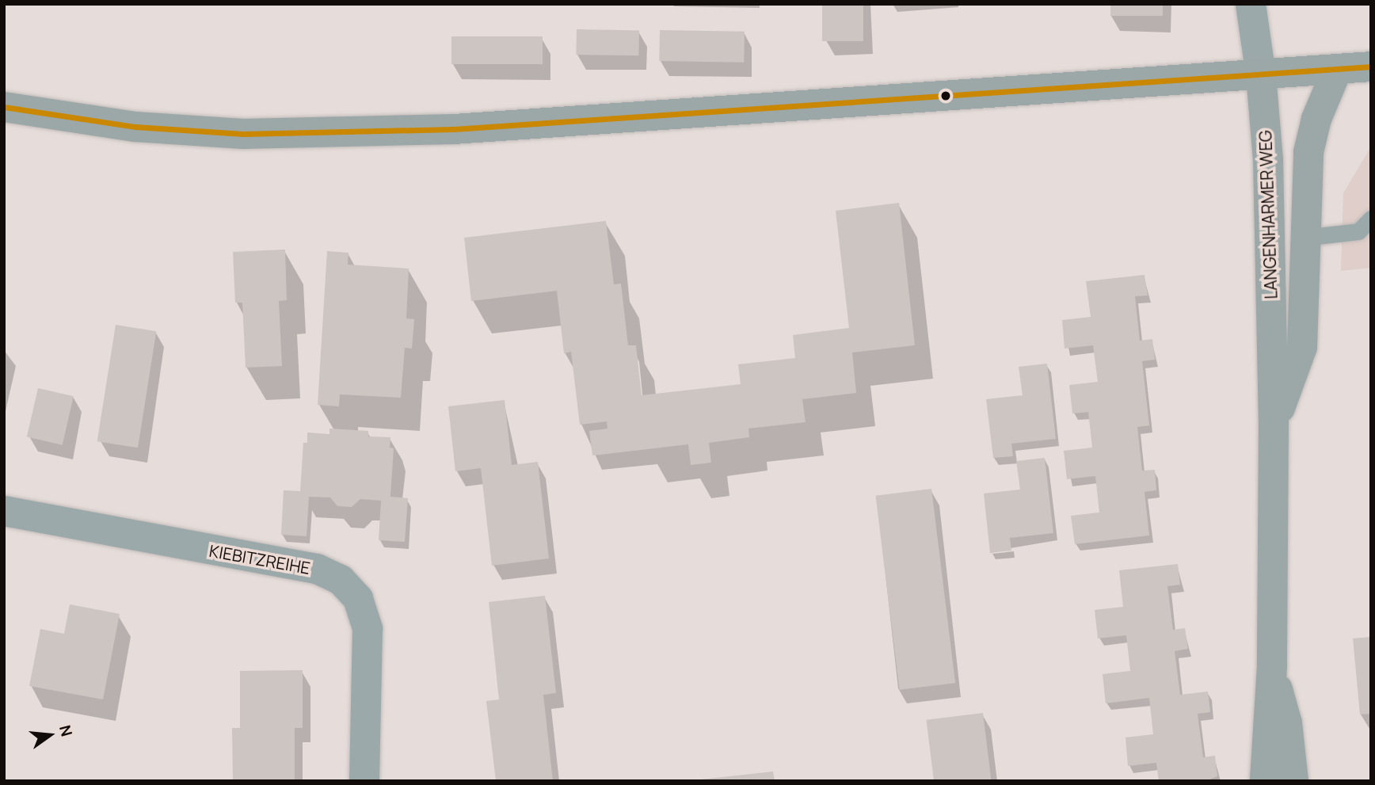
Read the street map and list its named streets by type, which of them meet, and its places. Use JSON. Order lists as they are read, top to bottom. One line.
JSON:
{"streets":{"main road":["LANGENHARMER WEG"],"street":["KIEBITZREIHE"]},"north":"right"}
